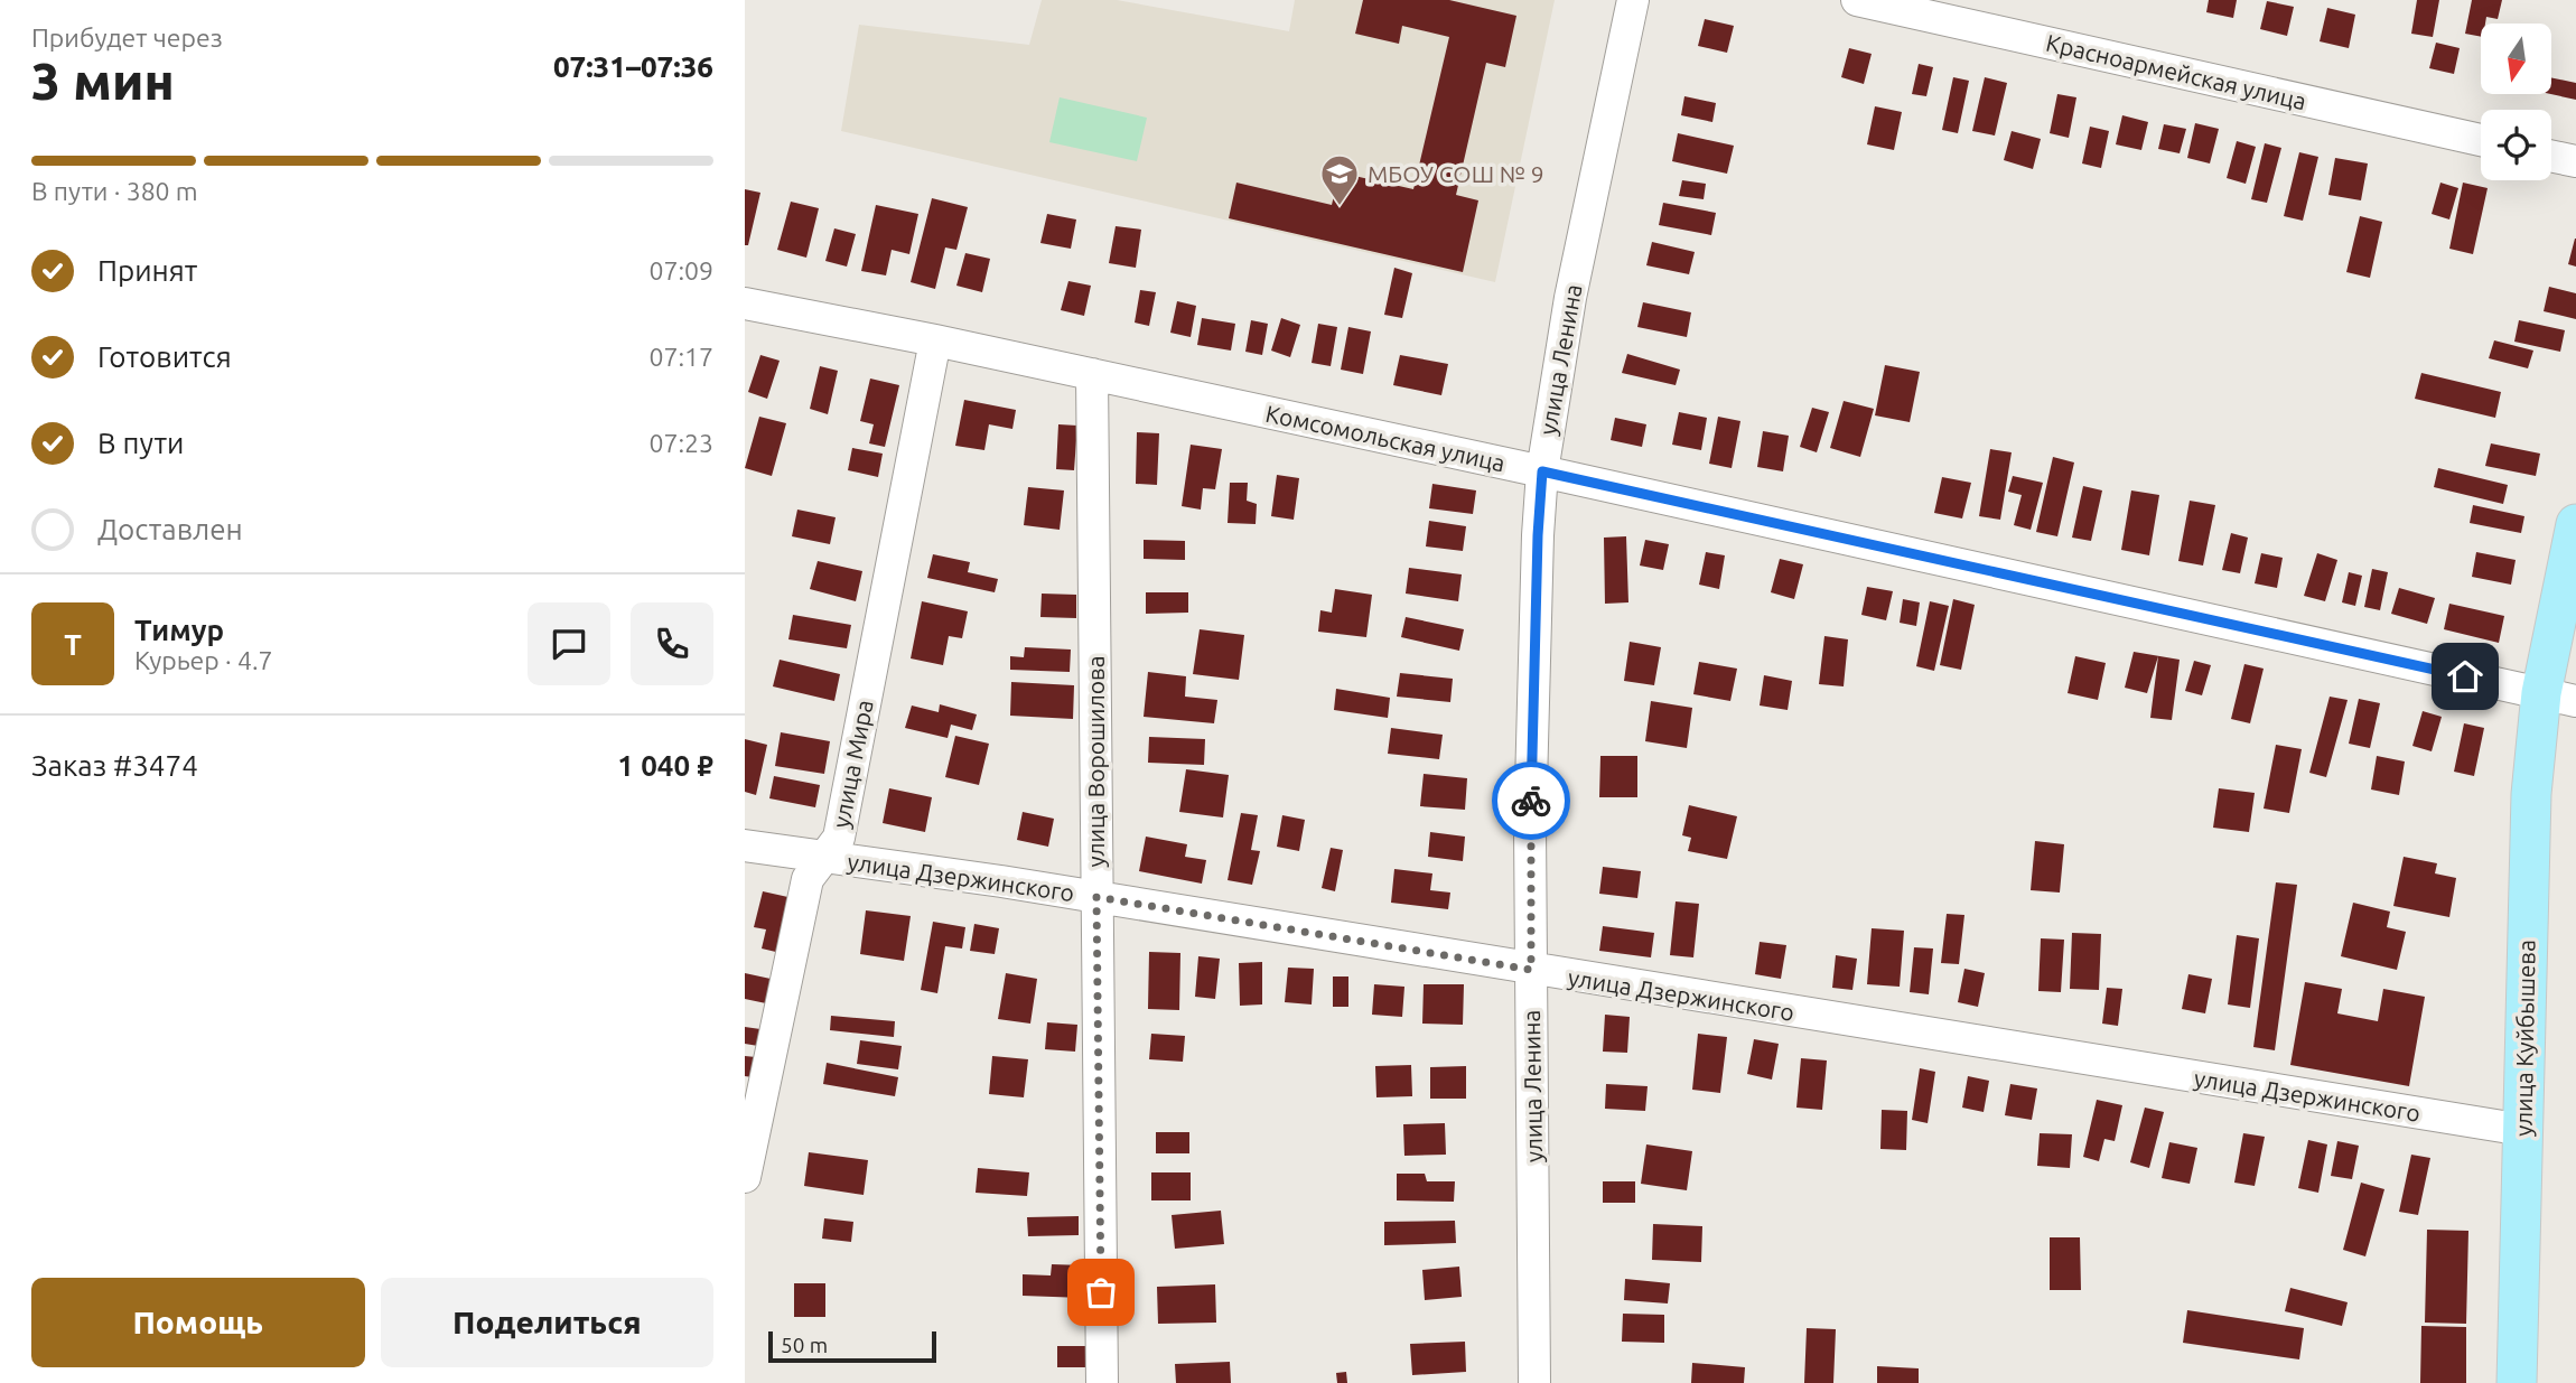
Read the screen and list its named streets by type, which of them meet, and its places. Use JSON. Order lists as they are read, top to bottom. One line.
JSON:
{"streets":{"main road":["улица Куйбышева"],"street":["Красноармейская улица","улица Ленина","Комсомольская улица","улица Ворошилова","улица Мира","улица Дзержинского"]},"crossings":[["улица Ленина","Комсомольская улица"],["улица Ленина","улица Дзержинского"],["Комсомольская улица","улица Ворошилова"],["Комсомольская улица","улица Мира"],["Комсомольская улица","улица Куйбышева"],["улица Ворошилова","улица Дзержинского"],["улица Мира","улица Дзержинского"],["улица Дзержинского","улица Куйбышева"]],"places":{"school or university":["МБОУ СОШ № 9"]},"scale_bar":"50 m","north":"bottom","page":{"heading":["3 мин","Прибудет через","07:31–07:36"],"panel":["Тимур","Курьер · 4.7","Заказ #3474","1 040 ₽"],"bar":"В пути · 380 m","list":[["Принят","07:09"],["Готовится","07:17"],["В пути","07:23"],"Доставлен"],"round":"Т","buttons":["Помощь","Поделиться"],"scale":"50 m"}}
